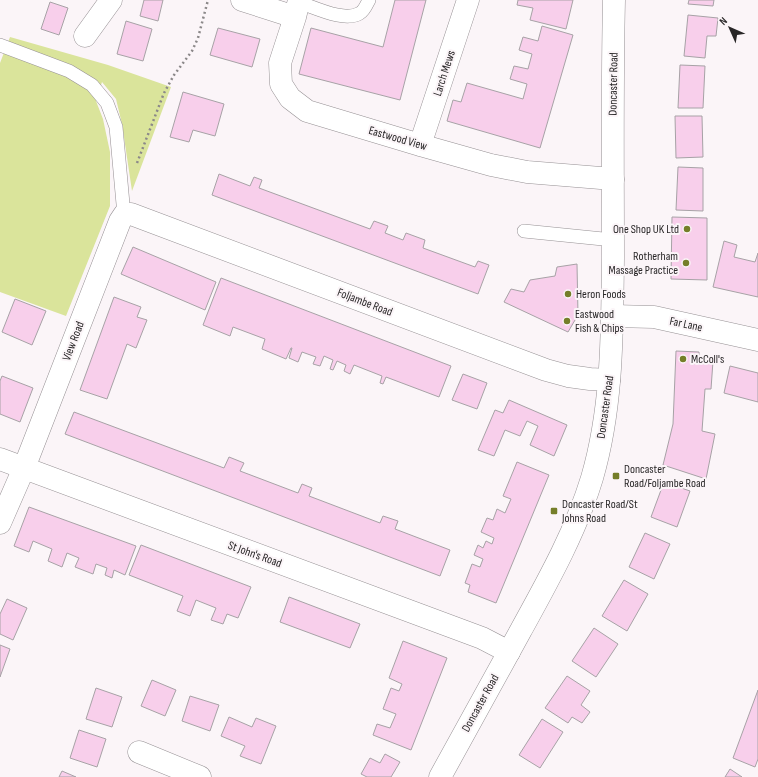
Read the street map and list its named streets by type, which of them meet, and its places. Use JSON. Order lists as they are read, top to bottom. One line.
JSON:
{"streets":{"street":["Larch Mews","Doncaster Road","Eastwood View","Foljambe Road","Far Lane","View Road","St John's Road"]},"crossings":[["Larch Mews","Eastwood View"],["Doncaster Road","Eastwood View"],["Doncaster Road","Foljambe Road"],["Doncaster Road","Far Lane"],["Doncaster Road","St John's Road"],["Foljambe Road","View Road"],["View Road","St John's Road"]],"places":{"other":["One Shop UK Ltd","Rotherham Massage Practice","Heron Foods","Eastwood Fish & Chips","McColl's"],"transit":["Doncaster Road/Foljambe Road","Doncaster Road/St Johns Road"]},"north":"top left"}
